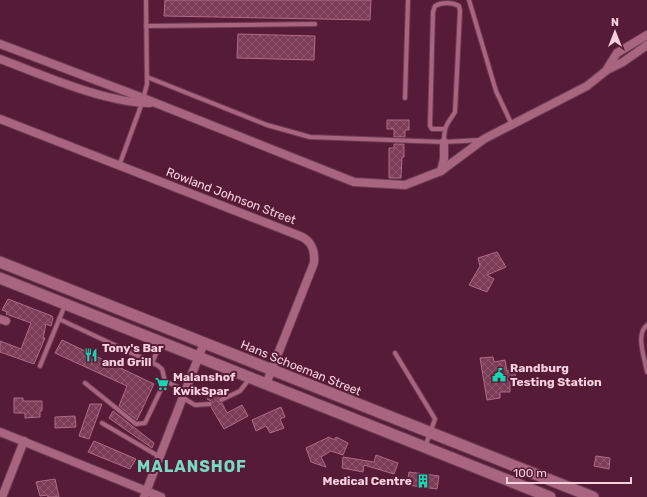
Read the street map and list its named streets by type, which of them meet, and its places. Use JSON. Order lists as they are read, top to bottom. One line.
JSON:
{"streets":{"main road":["Hans Schoeman Street"],"street":["Rowland Johnson Street"]},"crossings":[["Rowland Johnson Street","Hans Schoeman Street"]],"districts":["MALANSHOF"],"places":{"restaurant":["Tony's Bar and Grill"],"public building":["Randburg Testing Station"],"supermarket":["Malanshof KwikSpar"],"building":["Medical Centre"]},"scale_bar":"100 m","north":"top"}
